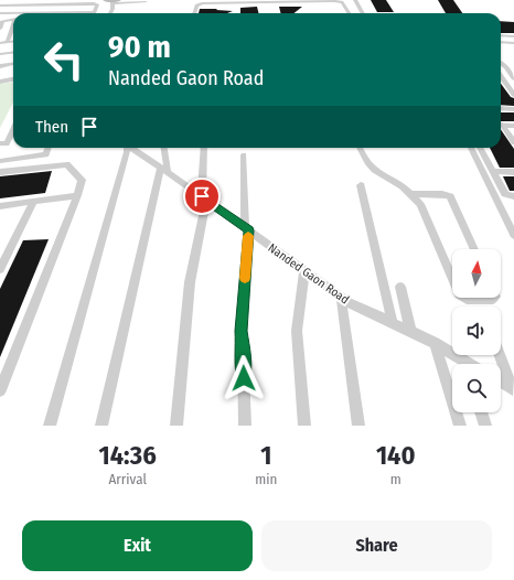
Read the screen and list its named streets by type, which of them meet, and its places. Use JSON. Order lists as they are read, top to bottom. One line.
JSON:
{"streets":{"street":["Nanded Gaon Road"]},"north":"top","page":{"turn":["90 m","Nanded Gaon Road"],"then":"Then","eta":["14:36","Arrival","1","min","140","m"],"buttons":["Exit","Share"]}}
